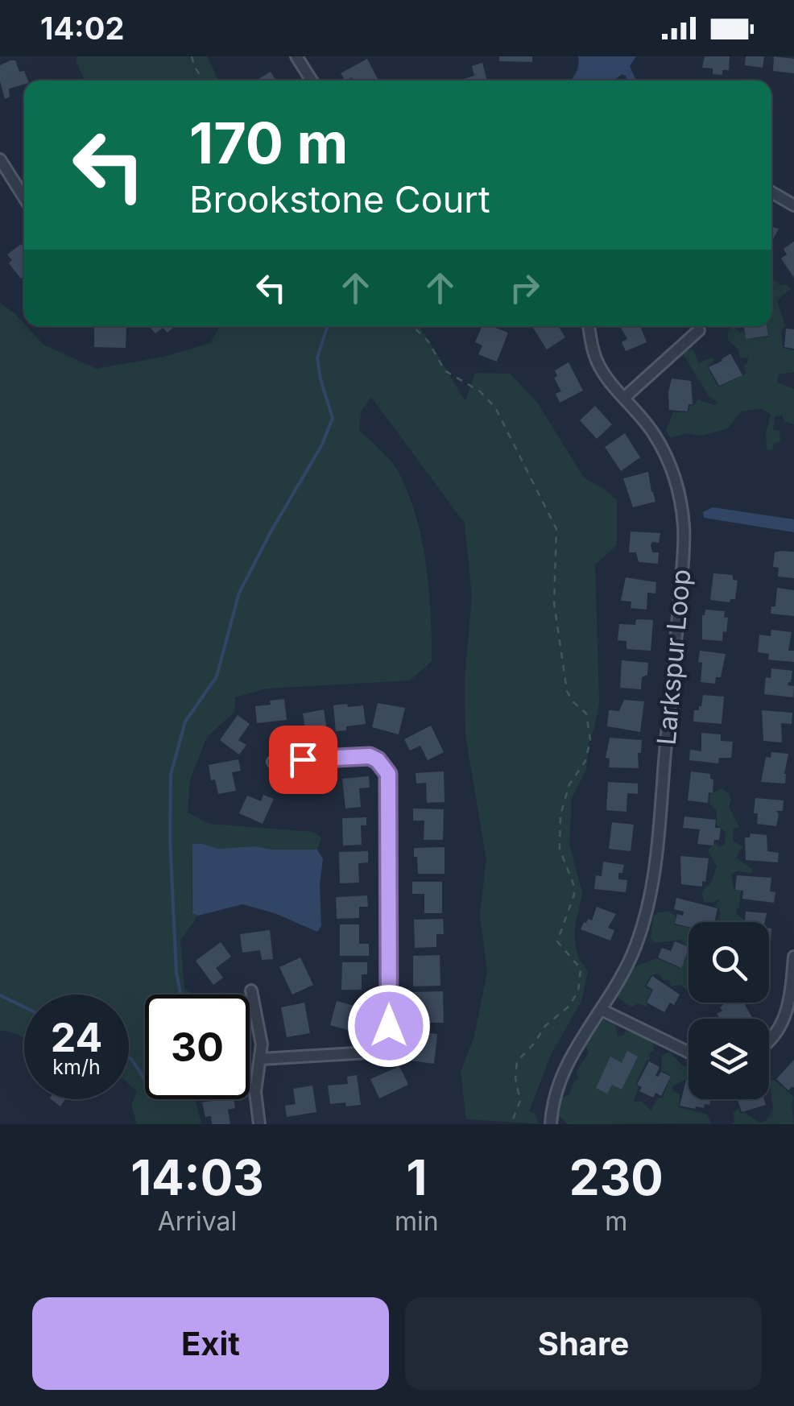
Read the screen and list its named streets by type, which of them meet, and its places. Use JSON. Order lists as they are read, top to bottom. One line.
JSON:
{"streets":{"street":["Larkspur Loop"]},"page":{"status":"14:02","turn":["170 m","Brookstone Court"],"speed":"24 km/h","limit":"30","eta":["14:03","Arrival","1","min","230","m"],"buttons":["Exit","Share"]}}
